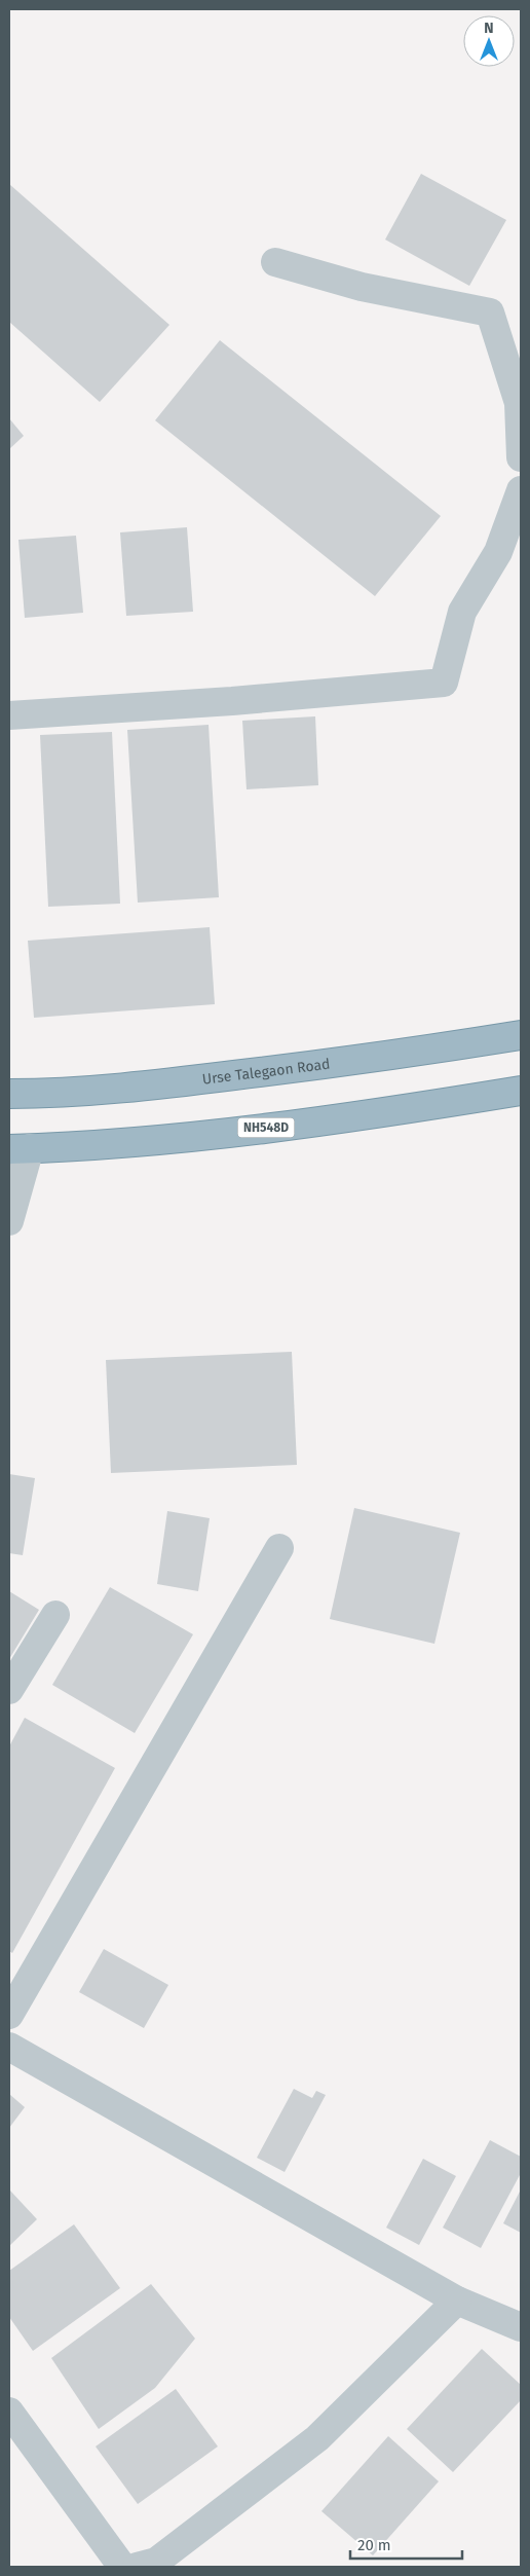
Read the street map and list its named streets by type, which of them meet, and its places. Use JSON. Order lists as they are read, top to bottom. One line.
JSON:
{"streets":{"highway":["Urse Talegaon Road","NH548D"]},"scale_bar":"20 m","north":"top"}
